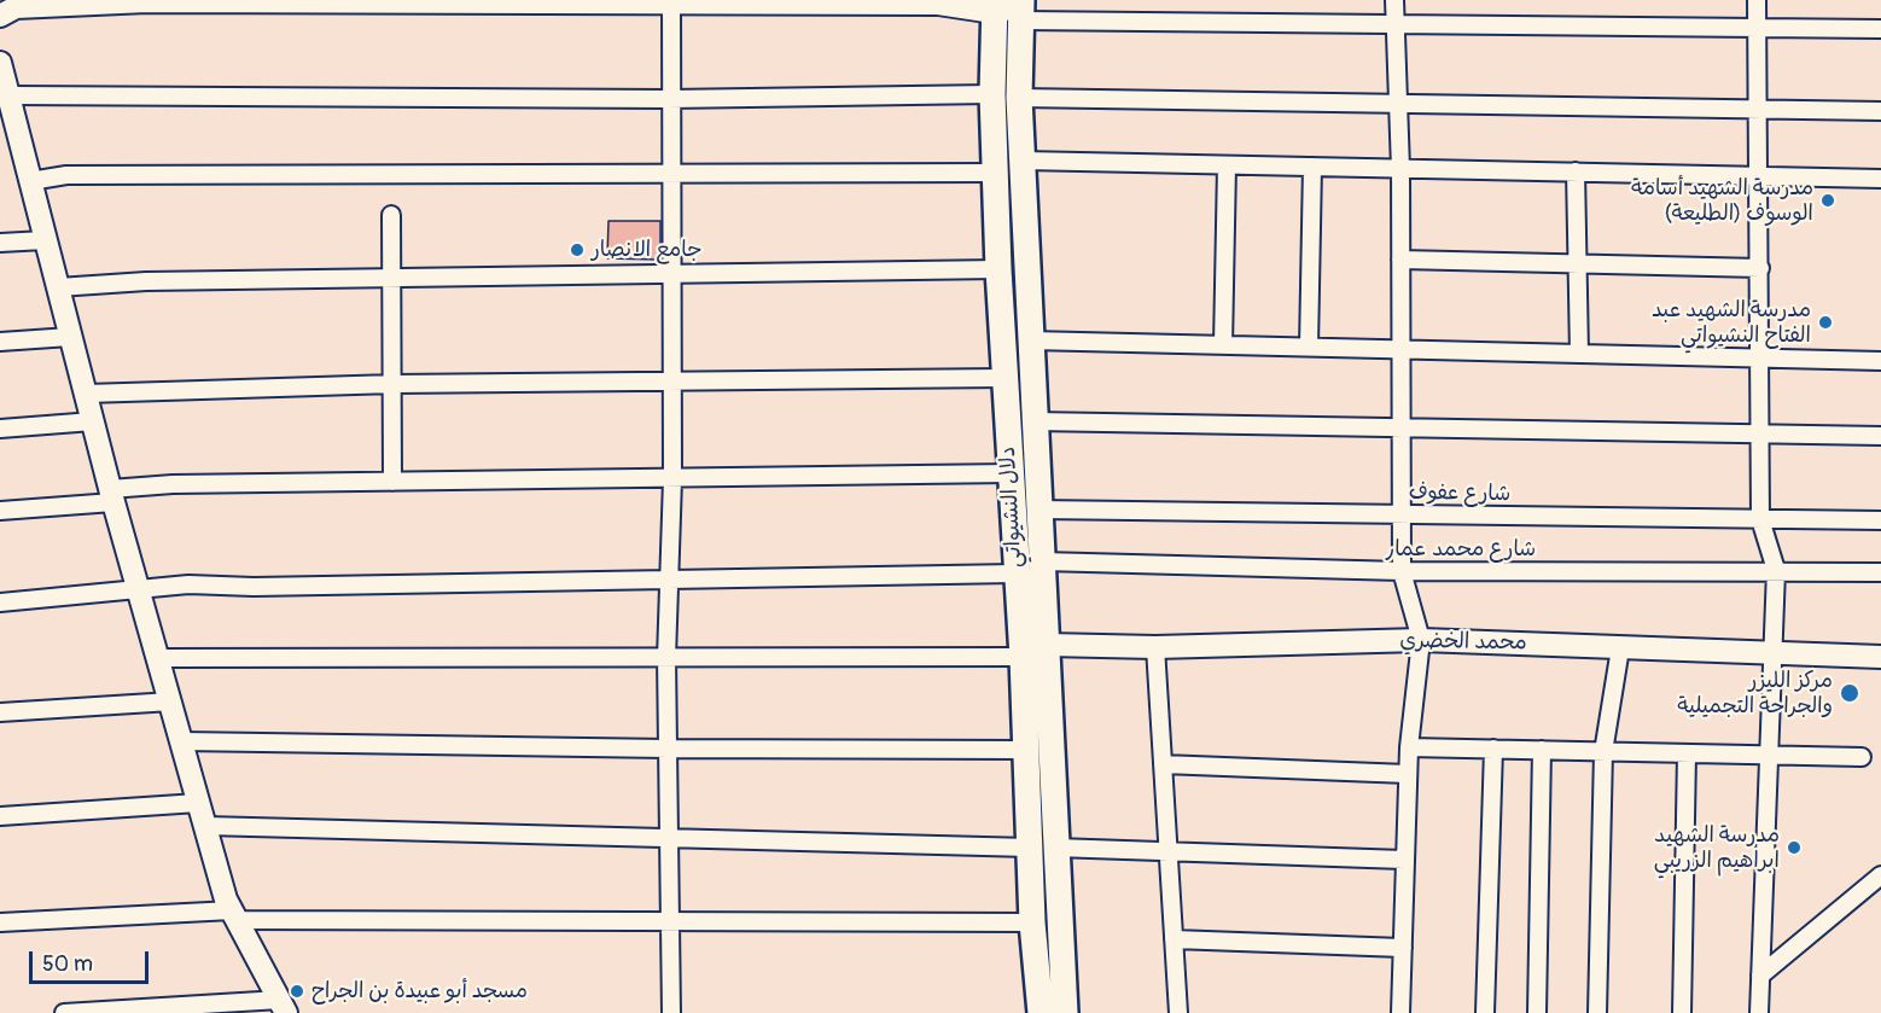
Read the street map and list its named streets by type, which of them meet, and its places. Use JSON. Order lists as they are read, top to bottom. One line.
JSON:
{"streets":{"main road":["دلال النشيواتي"],"street":["شارع عفوف","شارع محمد عمار","محمد الخضري"]},"crossings":[["شارع عفوف","دلال النشيواتي"],["دلال النشيواتي","شارع محمد عمار"],["دلال النشيواتي","محمد الخضري"]],"places":["مدرسة الشهيد أسامة الوسوف (الطليعة)","جامع الانصار","مدرسة الشهيد عبد الفتاح النشيواتي","مركز الليزر والجراحة التجميلية","مدرسة الشهيد ابراهيم الزريبي","مسجد أبو عبيدة بن الجراح"],"scale_bar":"50 m"}
